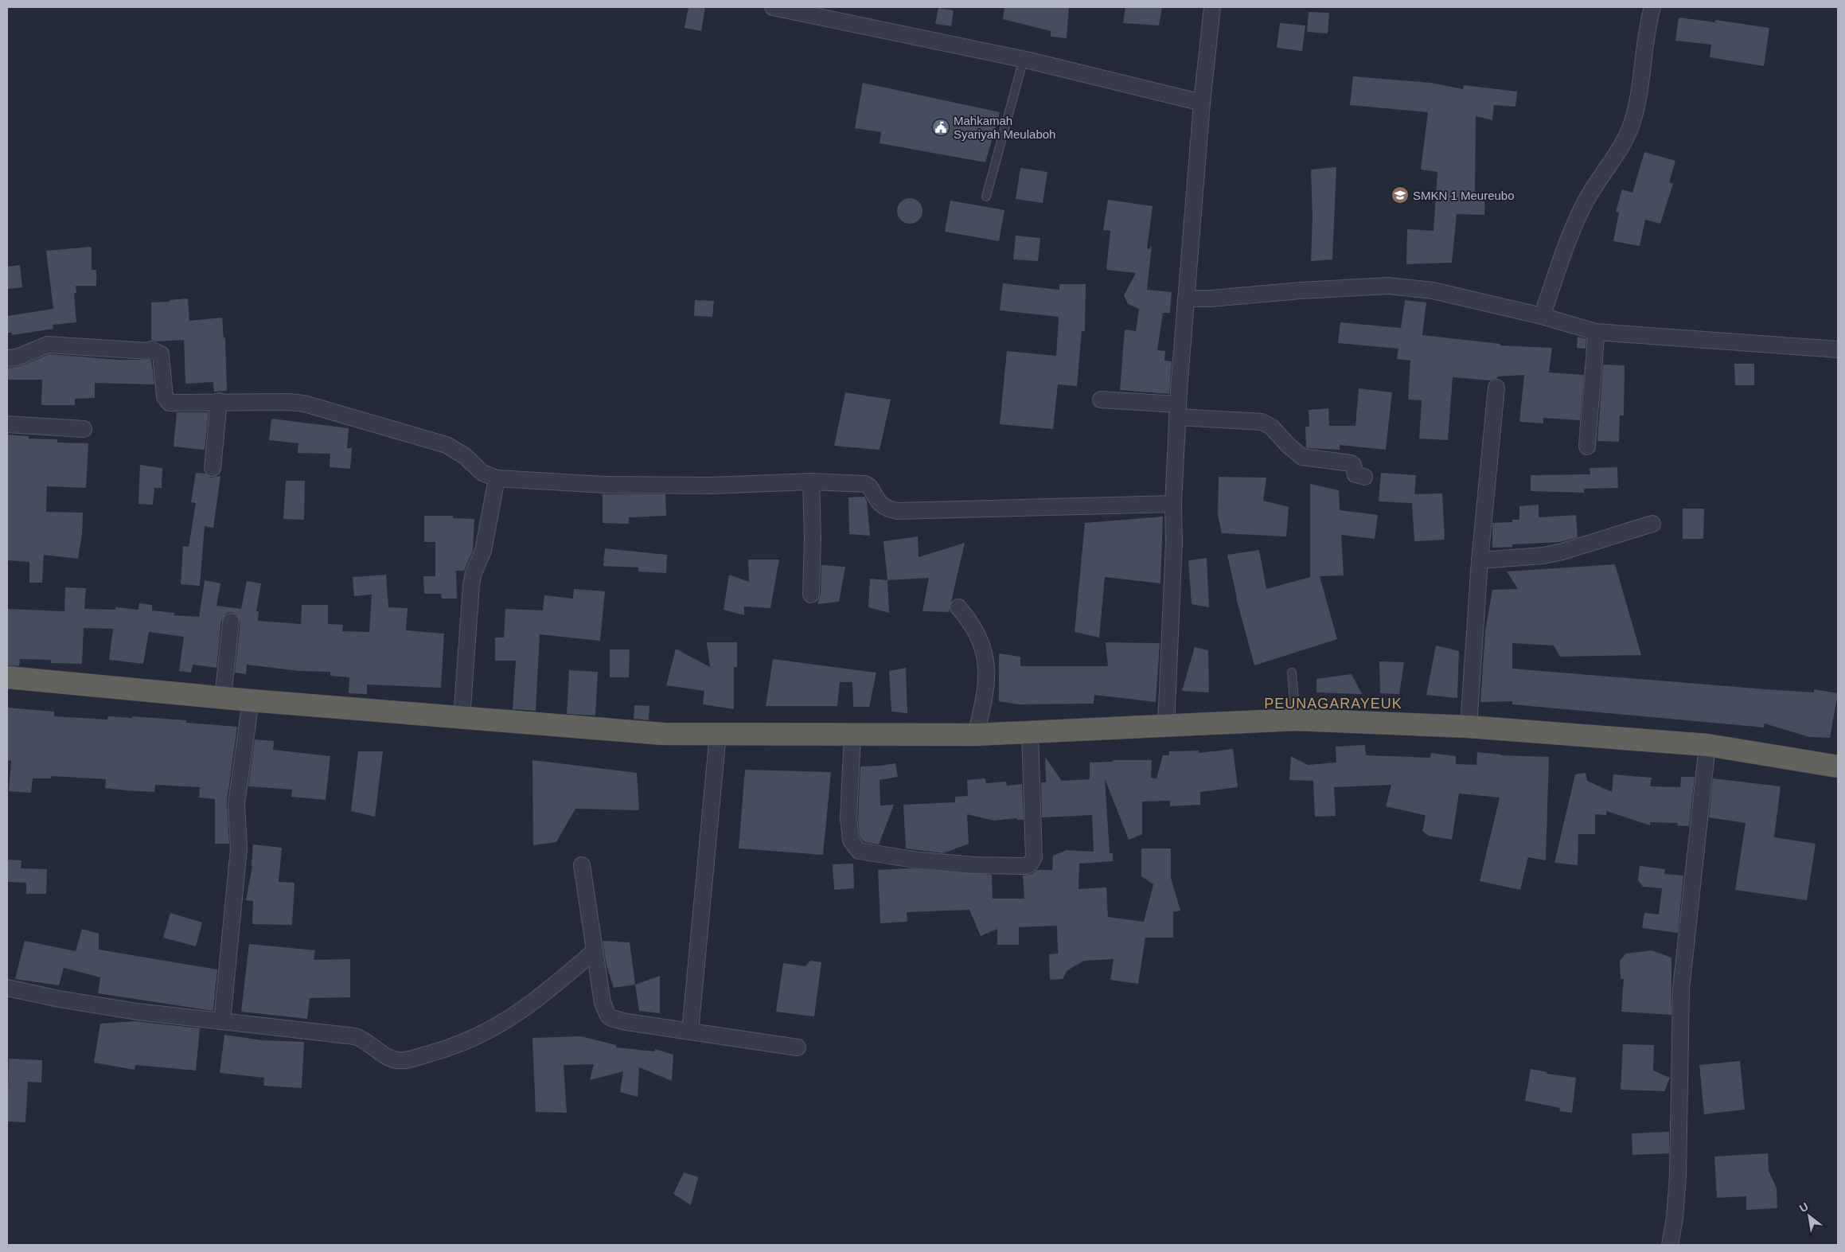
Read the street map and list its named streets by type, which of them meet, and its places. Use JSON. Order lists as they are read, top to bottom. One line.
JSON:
{"districts":["PEUNAGARAYEUK"],"places":{"public building":["Mahkamah Syariyah Meulaboh"],"school or university":["SMKN 1 Meureubo"]},"north":"top left"}
